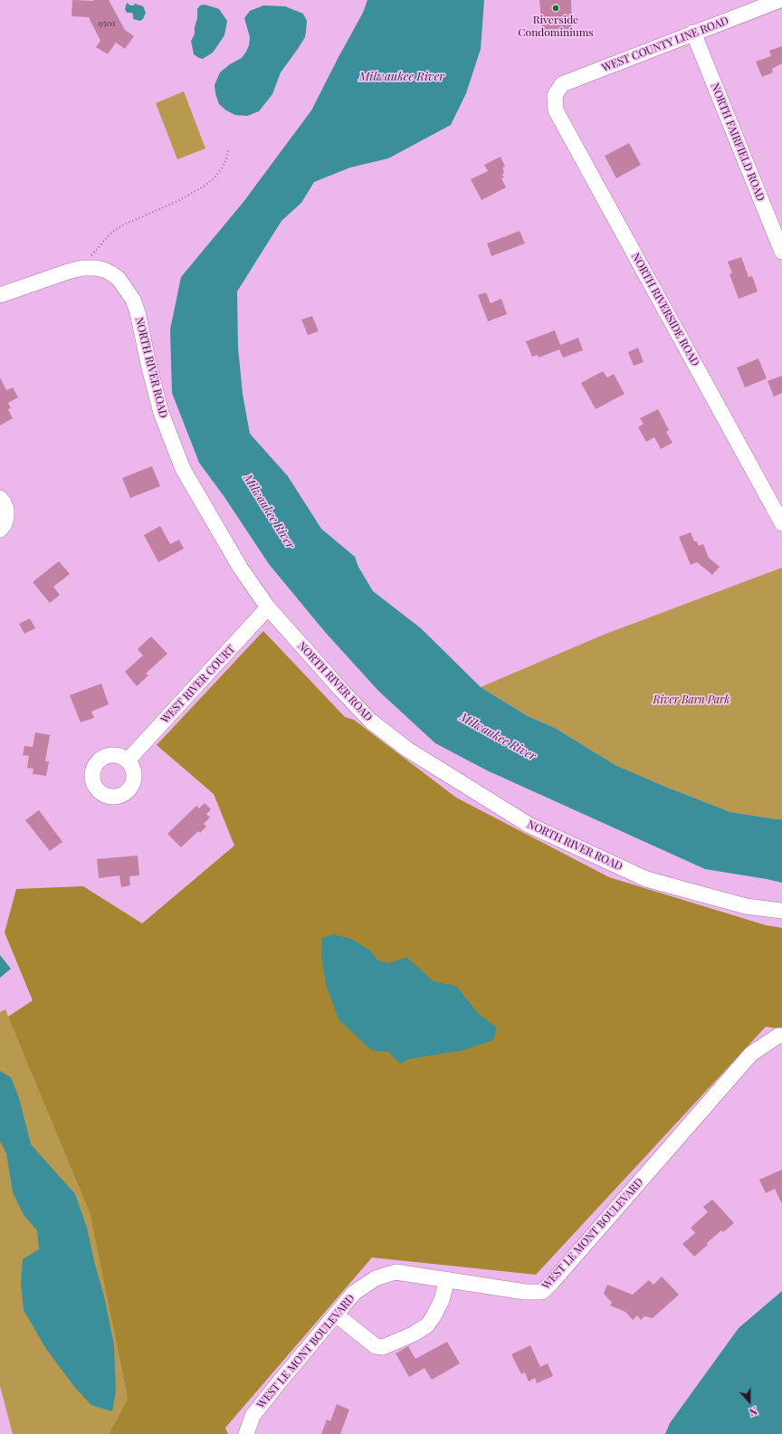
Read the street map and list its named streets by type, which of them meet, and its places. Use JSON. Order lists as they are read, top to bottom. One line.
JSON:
{"streets":{"street":["WEST COUNTY LINE ROAD","NORTH FAIRFIELD ROAD","NORTH RIVERSIDE ROAD","NORTH RIVER ROAD","WEST RIVER COURT","WEST LE MONT BOULEVARD"]},"crossings":[["WEST COUNTY LINE ROAD","NORTH FAIRFIELD ROAD"],["WEST COUNTY LINE ROAD","NORTH RIVERSIDE ROAD"],["NORTH RIVER ROAD","WEST RIVER COURT"]],"water":["Milwaukee River"],"parks":["River Barn Park"],"places":["Riverside Condominiums"],"house_numbers":["9501"],"north":"bottom"}
